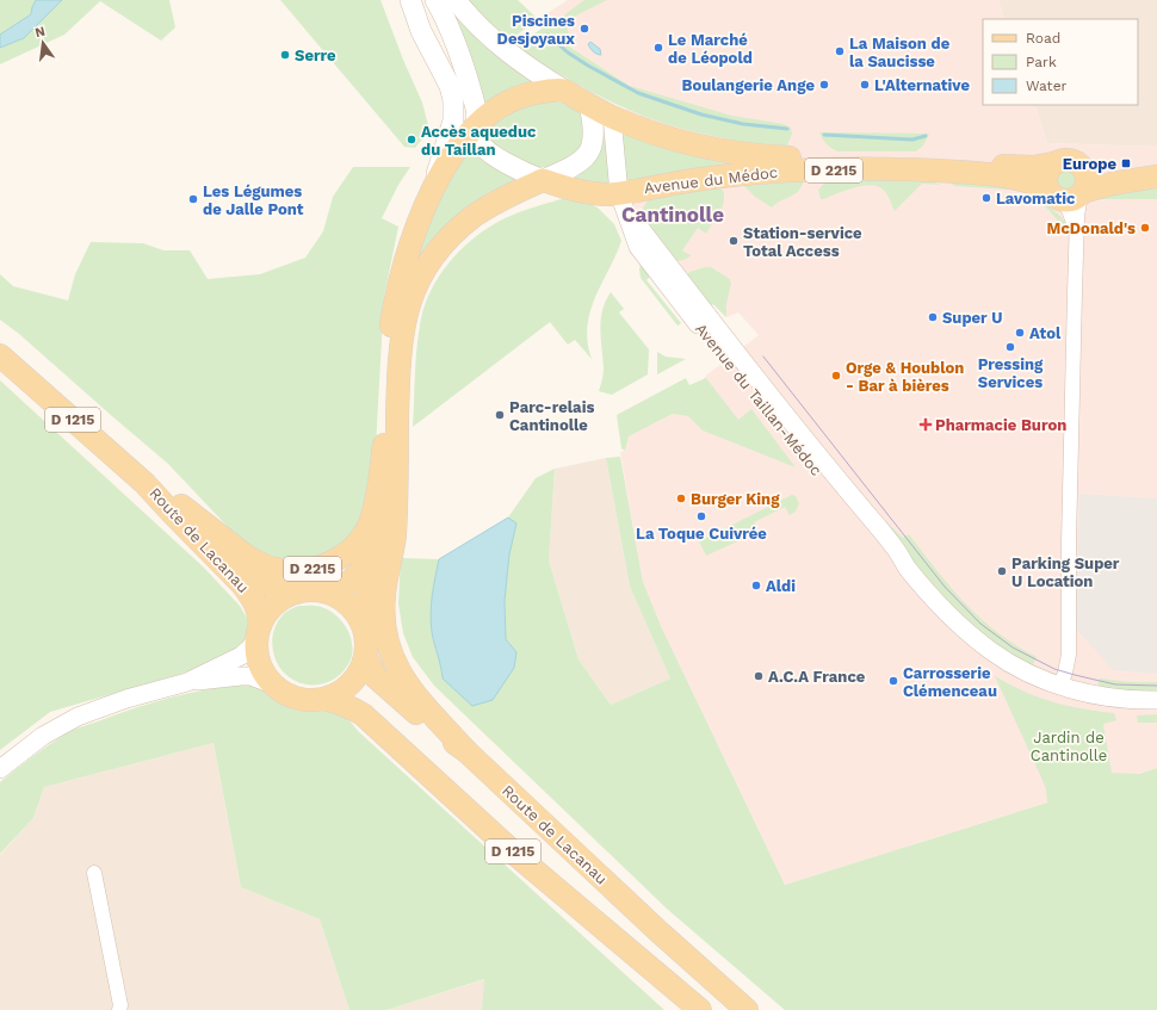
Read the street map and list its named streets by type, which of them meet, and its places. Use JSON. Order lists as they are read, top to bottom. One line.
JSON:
{"streets":{"main road":["D 2215","Avenue du Médoc","D 1215","Route de Lacanau"],"street":["Avenue du Taillan-Médoc"]},"crossings":[["D 2215","Avenue du Médoc"],["D 2215","D 1215"],["D 2215","Route de Lacanau"],["Avenue du Médoc","Avenue du Taillan-Médoc"],["D 1215","Route de Lacanau"]],"districts":["Cantinolle"],"parks":["Jardin de Cantinolle"],"places":{"other":["Piscines Desjoyaux","Le Marché de Léopold","La Maison de la Saucisse","Serre","Boulangerie Ange","L'Alternative","Accès aqueduc du Taillan","Lavomatic","Les Légumes de Jalle Pont","McDonald's","Station-service Total Access","Super U","Atol","Pressing Services","Orge & Houblon - Bar à bières","Parc-relais Cantinolle","Burger King","La Toque Cuivrée","Parking Super U Location","Aldi","A.C.A France","Carrosserie Clémenceau"],"transit":["Europe"],"health":["Pharmacie Buron"]},"legend":["Road","Park","Water"],"north":"top"}
